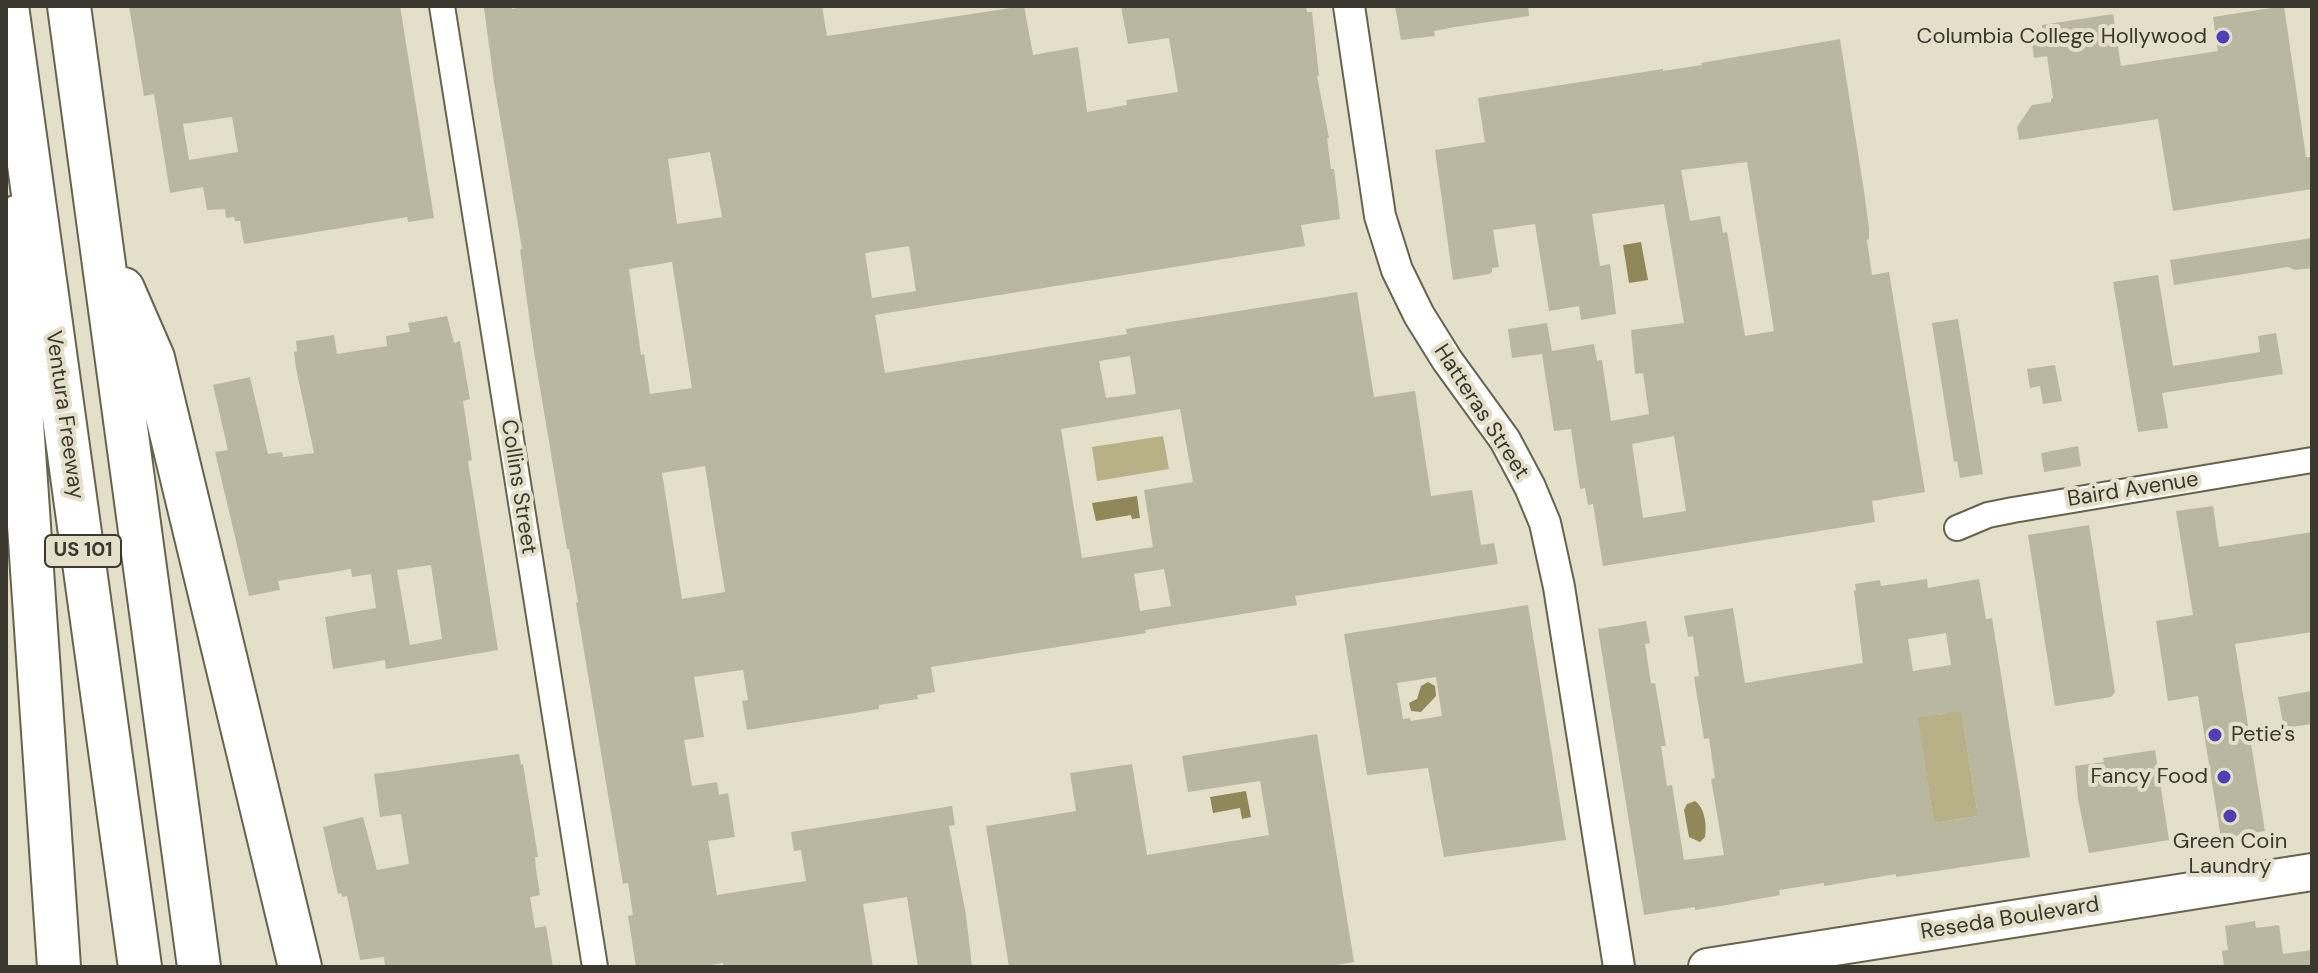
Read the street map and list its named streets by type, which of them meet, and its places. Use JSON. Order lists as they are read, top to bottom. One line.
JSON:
{"streets":{"highway":["Ventura Freeway","US 101"],"main road":["Reseda Boulevard"],"street":["Hatteras Street","Collins Street","Baird Avenue"]},"places":["Columbia College Hollywood","Petie's","Fancy Food","Green Coin Laundry"]}
